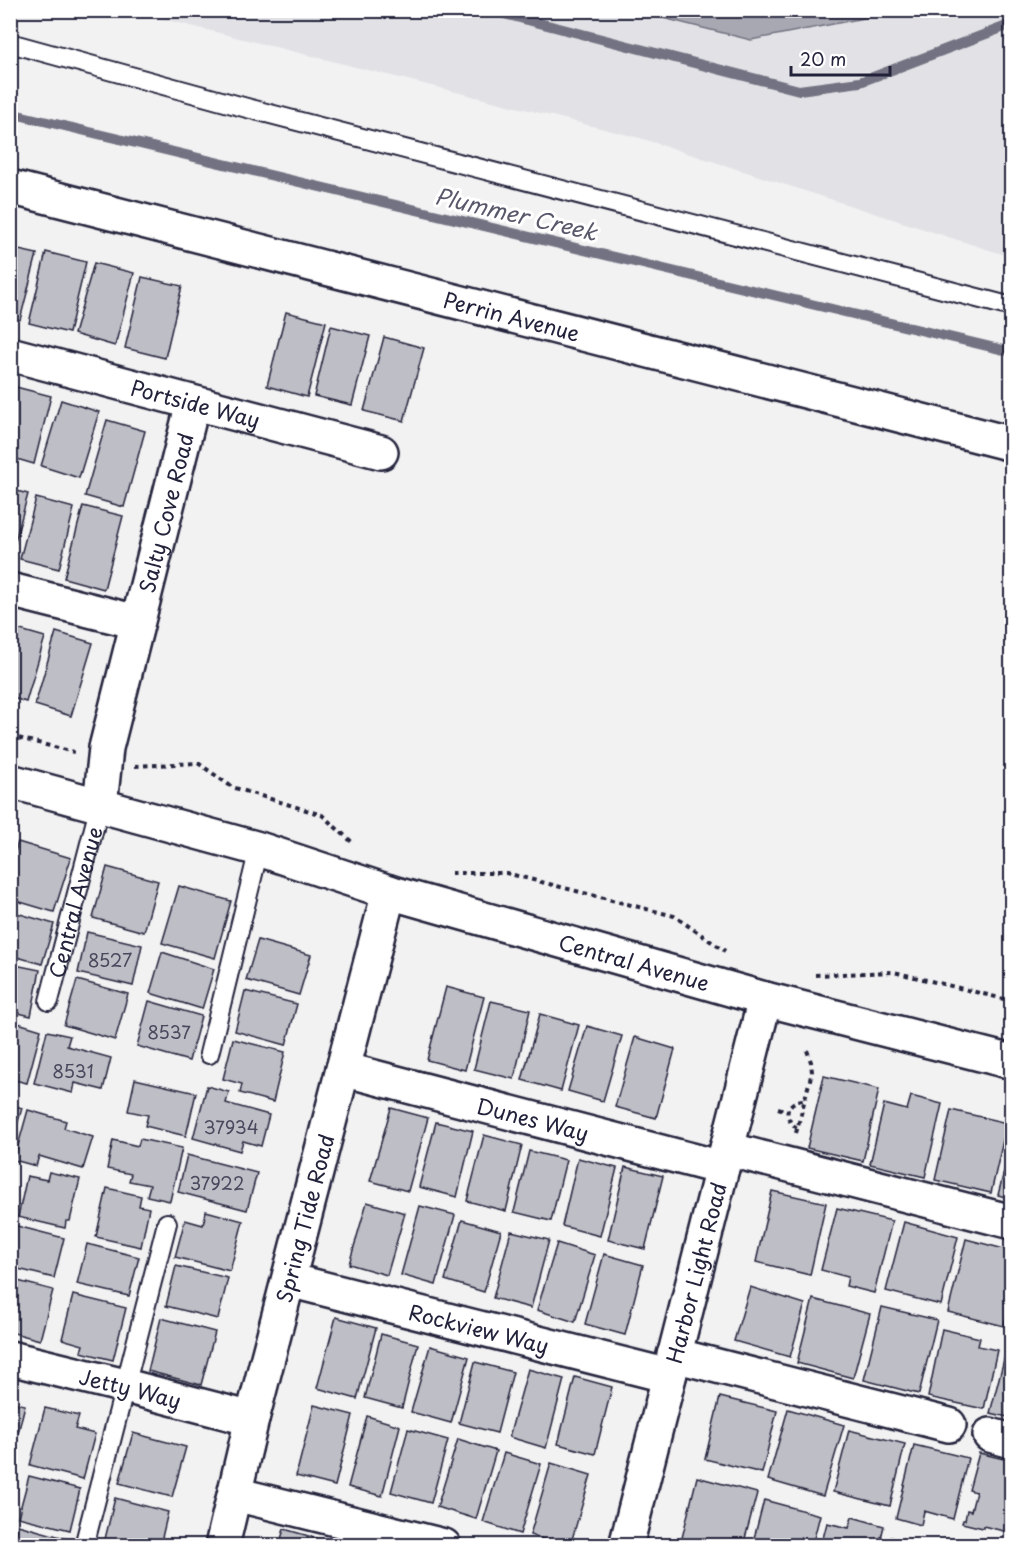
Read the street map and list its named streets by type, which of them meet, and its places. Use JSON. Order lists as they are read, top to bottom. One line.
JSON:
{"streets":{"street":["Perrin Avenue","Portside Way","Salty Cove Road","Central Avenue","Dunes Way","Spring Tide Road","Harbor Light Road","Rockview Way","Jetty Way"]},"crossings":[["Portside Way","Salty Cove Road"],["Salty Cove Road","Central Avenue"],["Central Avenue","Spring Tide Road"],["Central Avenue","Harbor Light Road"],["Dunes Way","Spring Tide Road"],["Dunes Way","Harbor Light Road"],["Spring Tide Road","Rockview Way"],["Spring Tide Road","Jetty Way"],["Harbor Light Road","Rockview Way"]],"water":["Plummer Creek"],"house_numbers":["8527","8537","8531","37934","37922"],"scale_bar":"20 m"}
